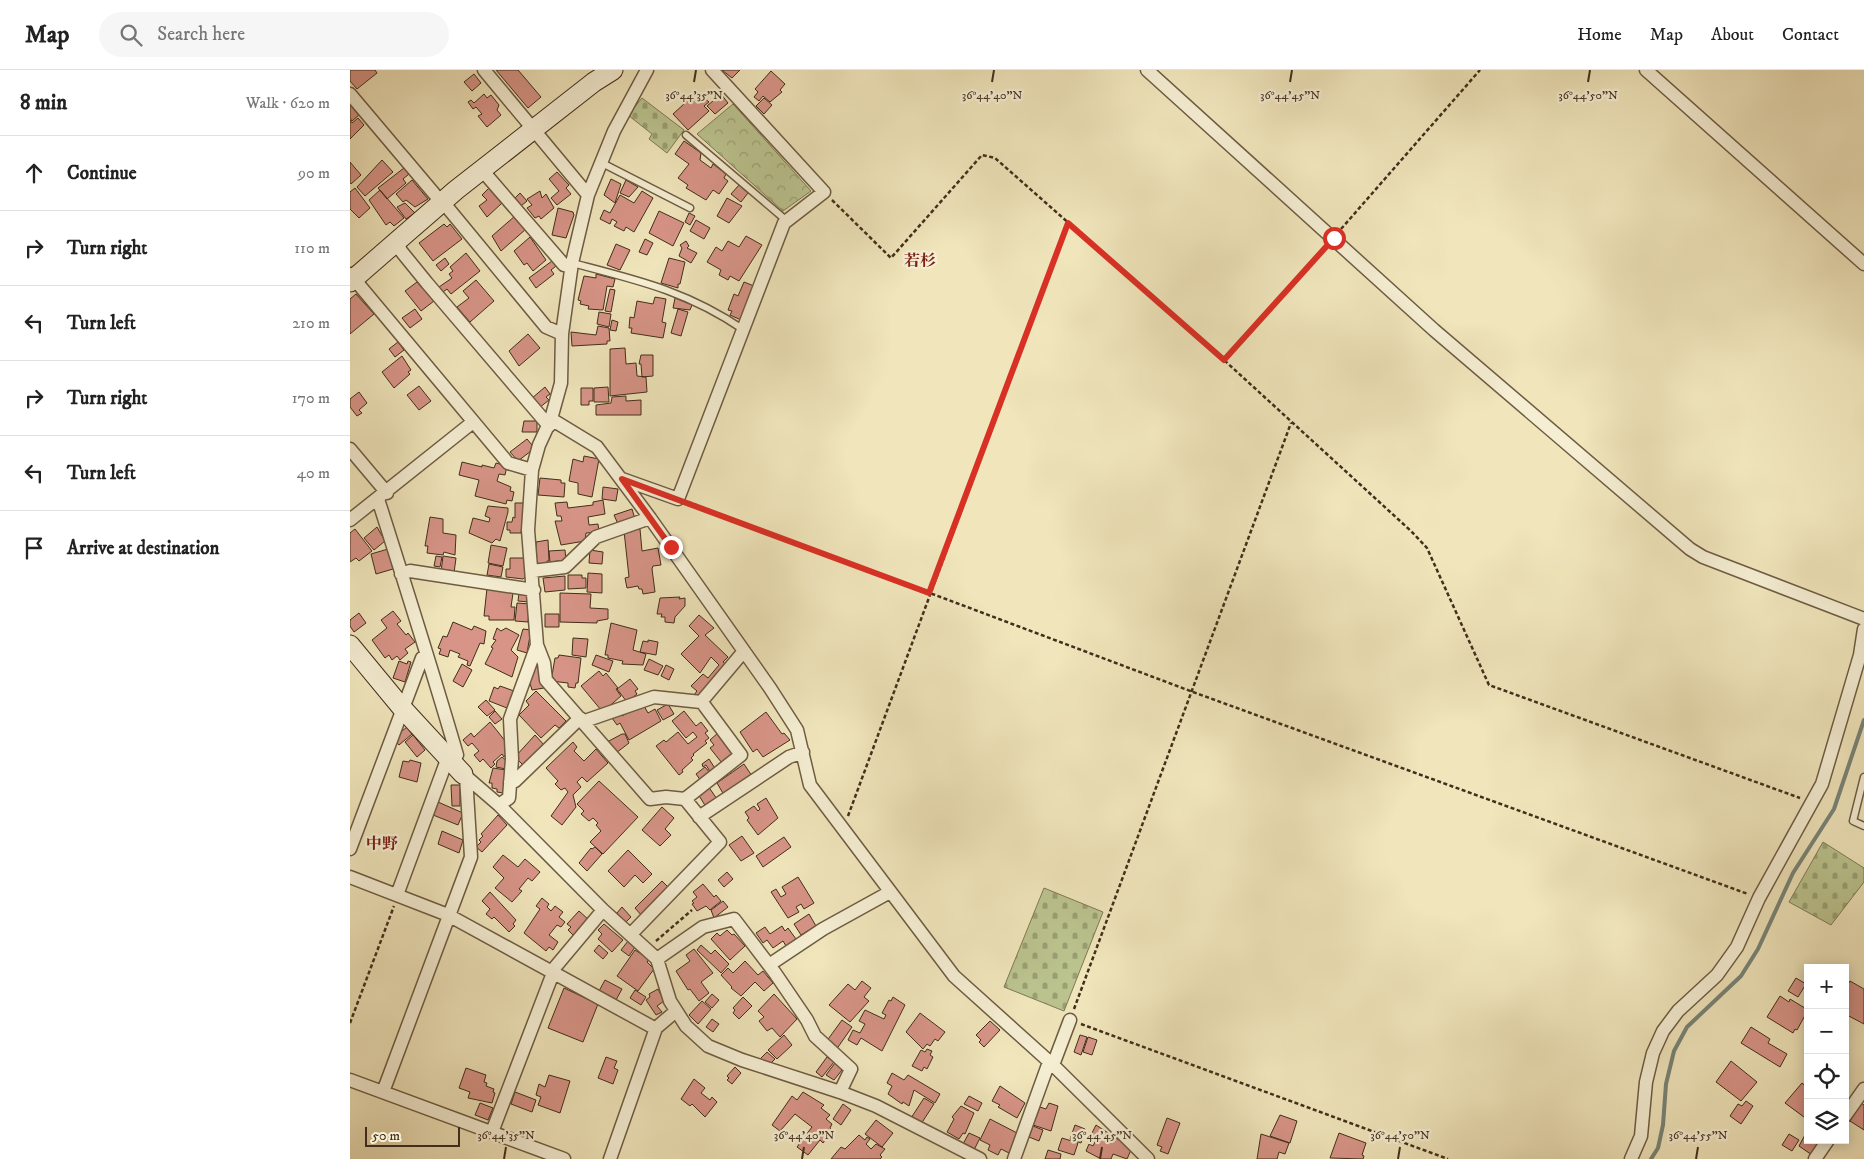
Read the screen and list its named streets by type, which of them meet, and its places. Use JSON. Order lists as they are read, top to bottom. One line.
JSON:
{"districts":["若杉","中野"],"scale_bar":"50 m","page":{"header":"Map","search":"Search here","nav":["Home","Map","About","Contact"],"heading":["8 min","Walk · 620 m"],"list":[["Continue","90 m"],["Turn right","110 m"],["Turn left","210 m"],["Turn right","170 m"],["Turn left","40 m"],"Arrive at destination"],"map_buttons":["+","−"],"scale":"50 m"},"coordinates":["36°44'35\"N","36°44'40\"N","36°44'45\"N","36°44'50\"N","36°44'55\"N"]}
